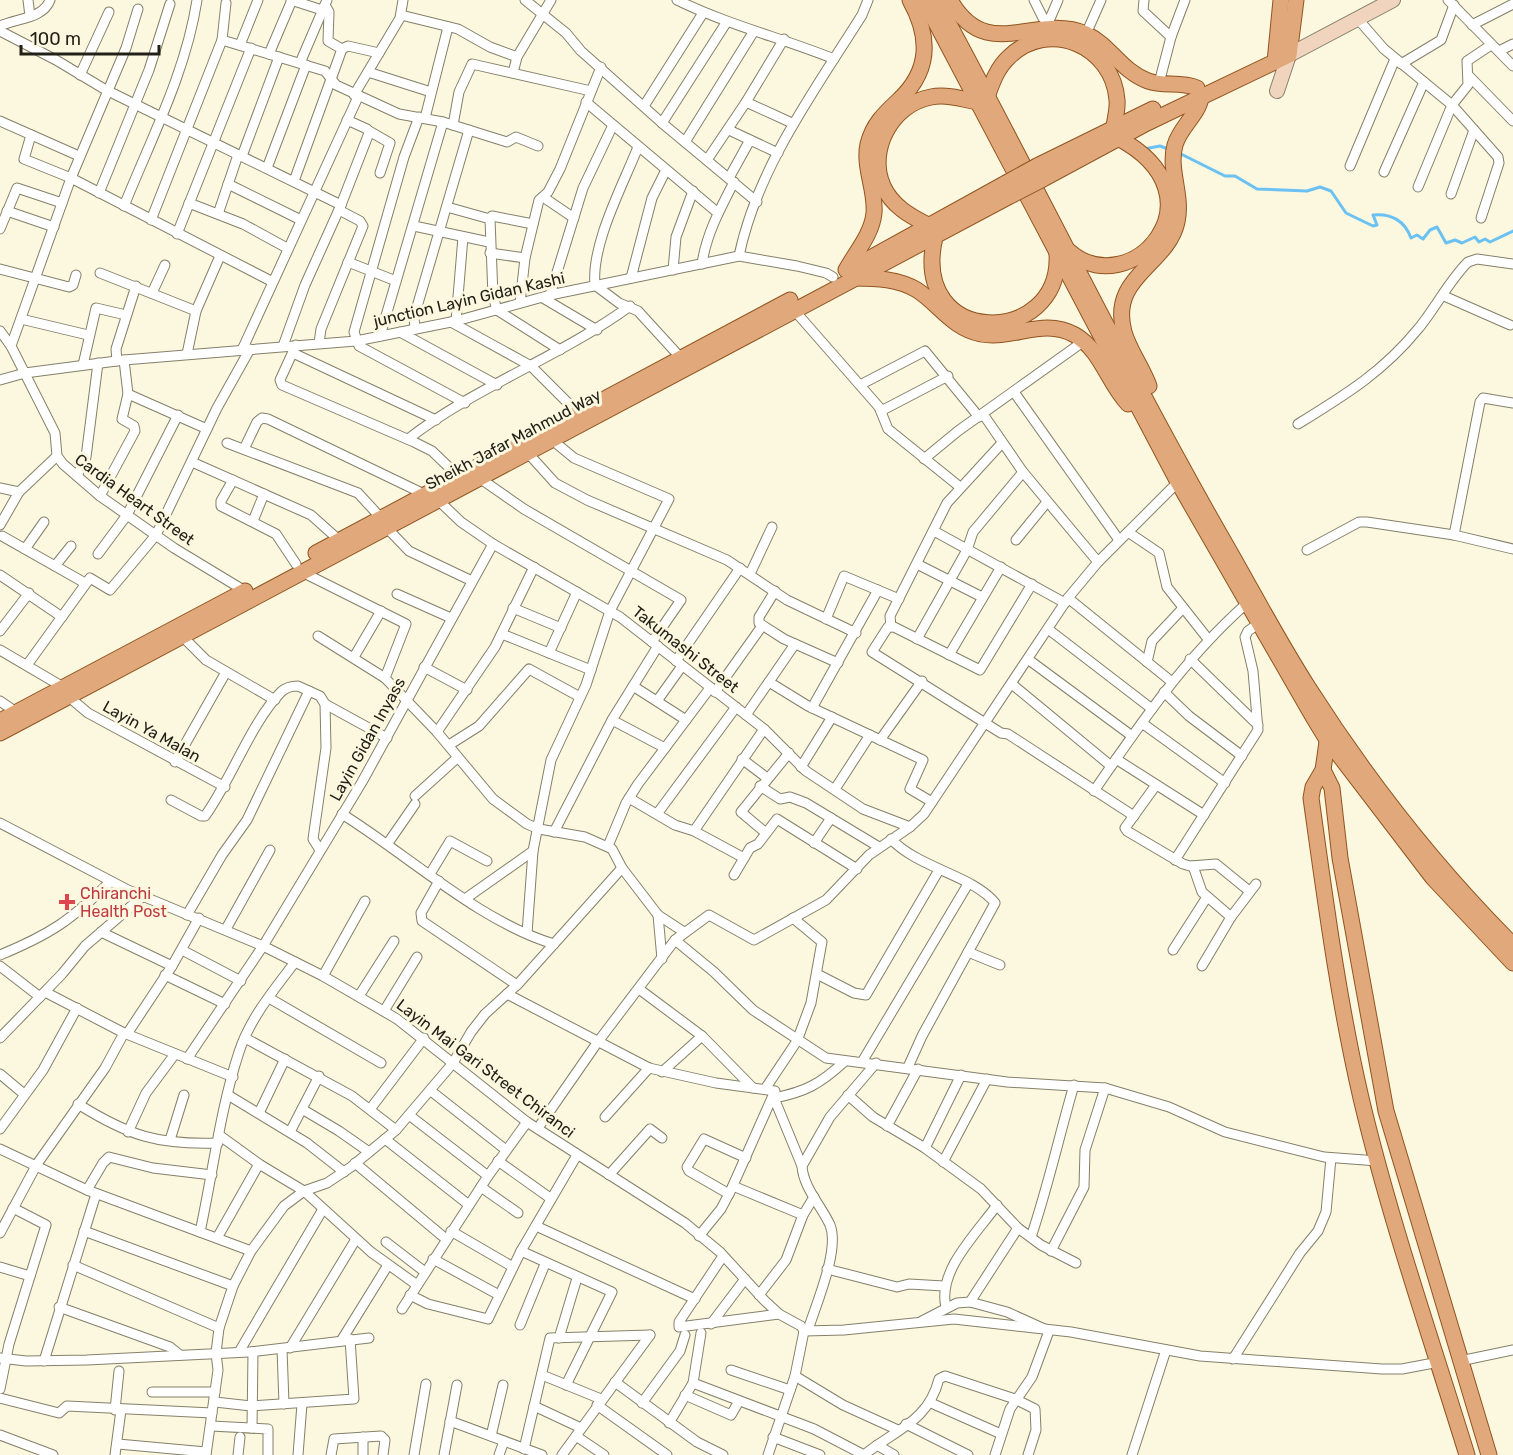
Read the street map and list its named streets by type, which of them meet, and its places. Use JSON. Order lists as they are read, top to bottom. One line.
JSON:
{"streets":{"main road":["Sheikh Jafar Mahmud Way"],"street":["junction Layin Gidan Kashi","Cardia Heart Street","Takumashi Street","Layin Ya Malan","Layin Gidan Inyass","Layin Mai Gari Street Chiranci"]},"crossings":[["junction Layin Gidan Kashi","Sheikh Jafar Mahmud Way"],["junction Layin Gidan Kashi","Cardia Heart Street"],["Sheikh Jafar Mahmud Way","Cardia Heart Street"],["Sheikh Jafar Mahmud Way","Takumashi Street"],["Sheikh Jafar Mahmud Way","Layin Ya Malan"],["Takumashi Street","Layin Gidan Inyass"],["Layin Gidan Inyass","Layin Mai Gari Street Chiranci"]],"places":{"health":["Chiranchi Health Post"]},"scale_bar":"100 m"}
